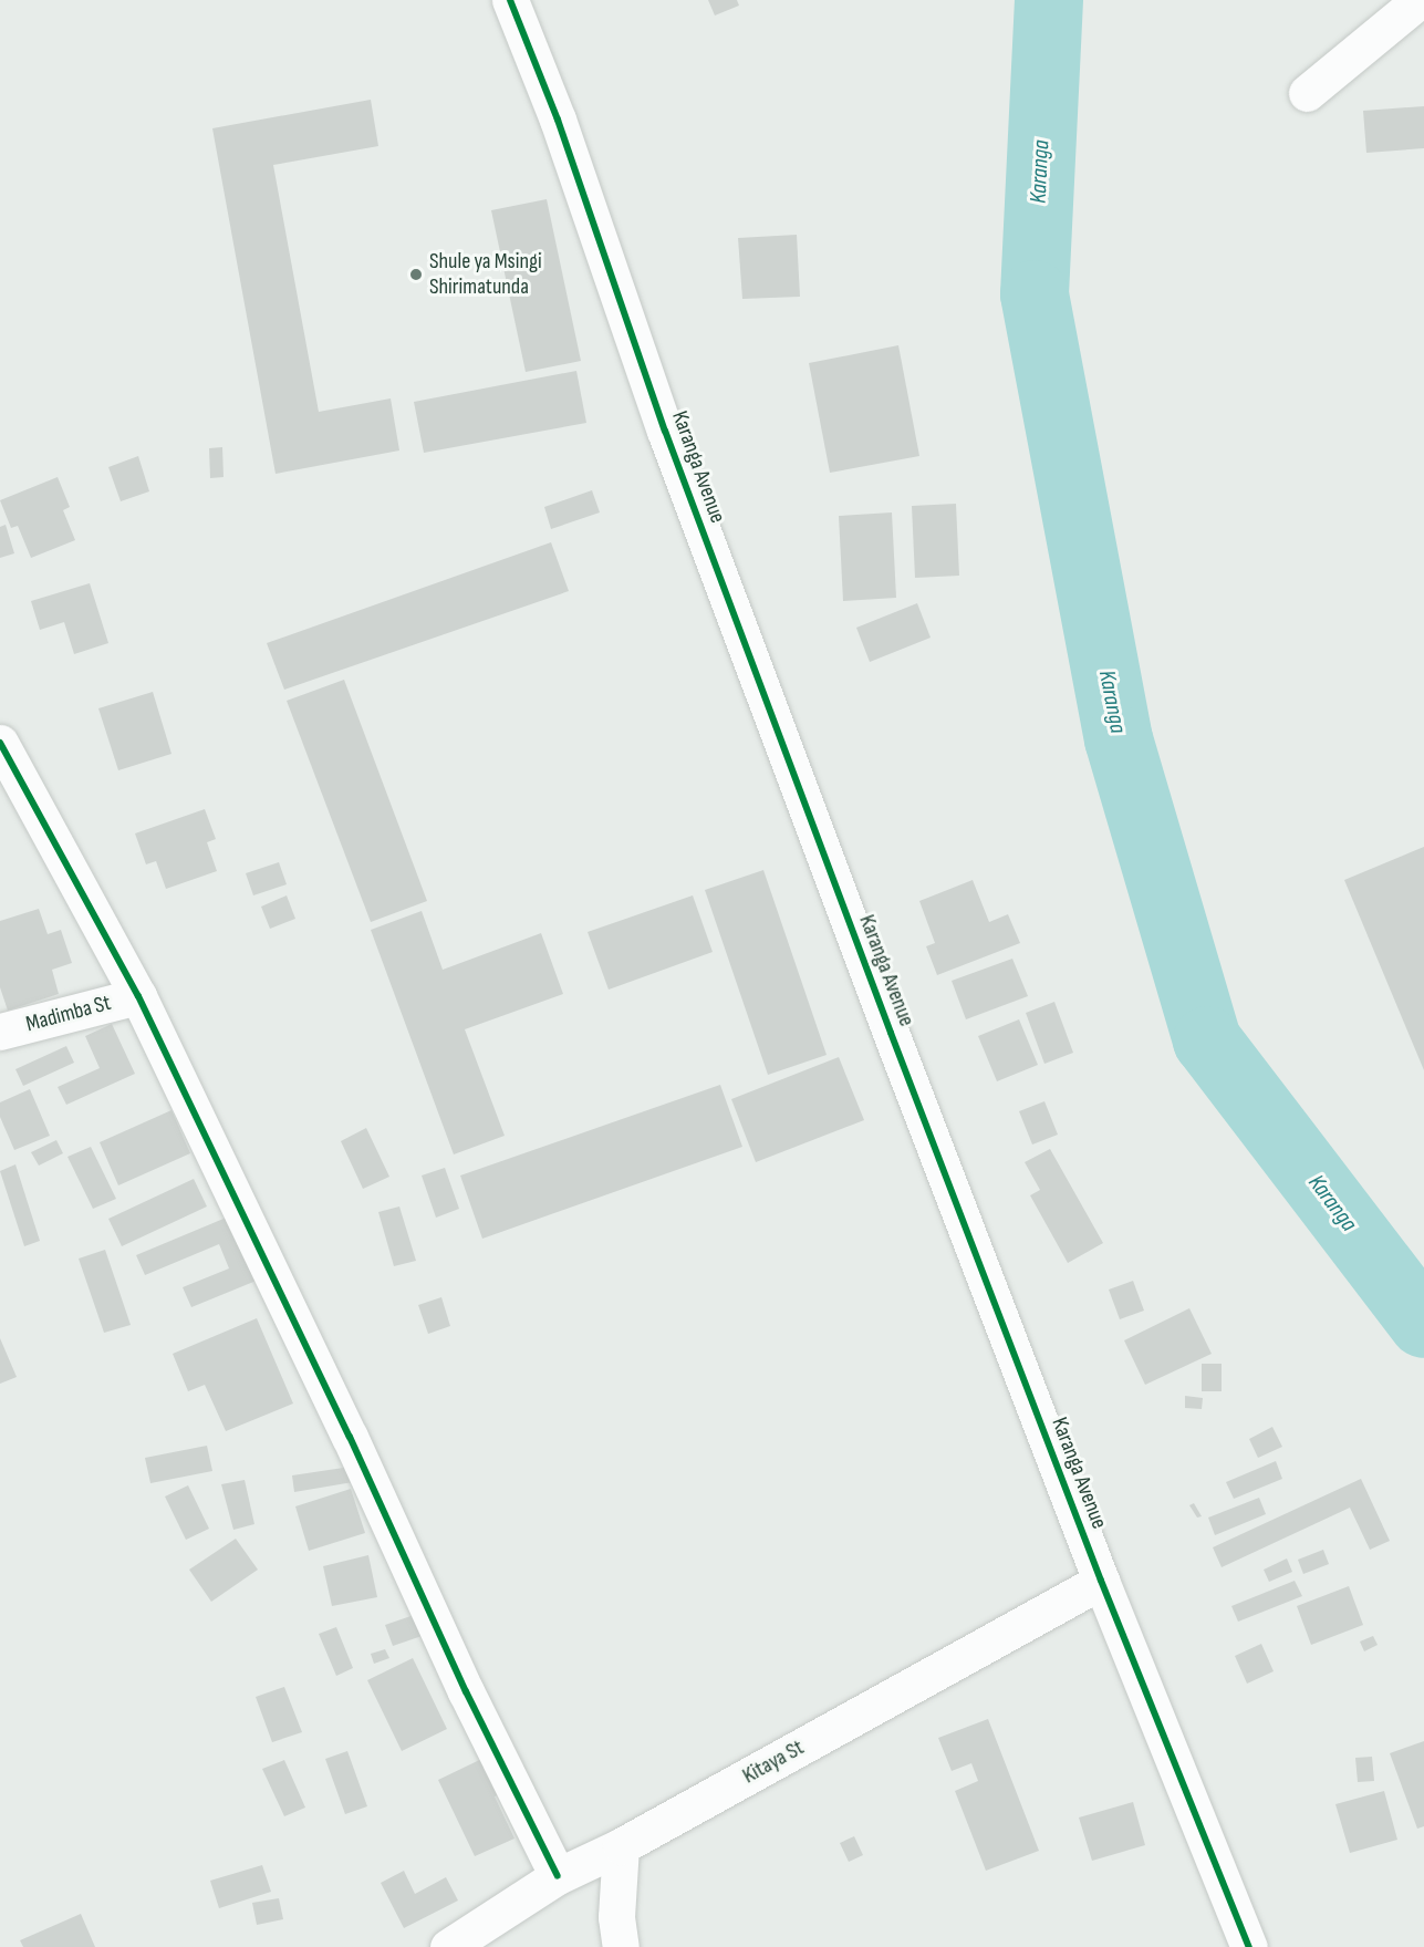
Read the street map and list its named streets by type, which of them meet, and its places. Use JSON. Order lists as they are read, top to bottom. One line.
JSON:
{"streets":{"street":["Karanga Avenue","Madimba St","Kitaya St"]},"crossings":[["Karanga Avenue","Kitaya St"]],"water":["Karanga"],"places":["Shule ya Msingi Shirimatunda"]}
